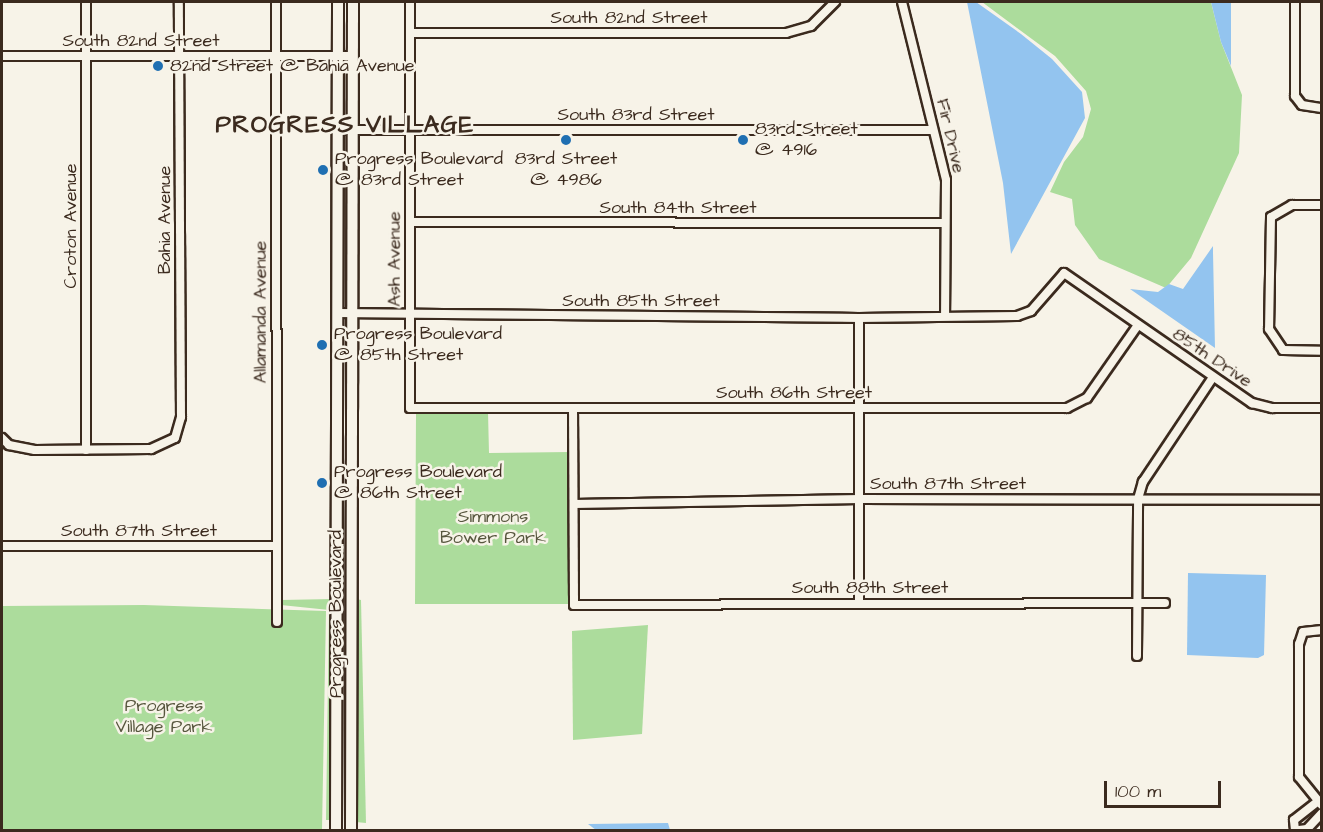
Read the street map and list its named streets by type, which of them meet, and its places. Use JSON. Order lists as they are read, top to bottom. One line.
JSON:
{"streets":{"main road":["Progress Boulevard"],"street":["South 82nd Street","South 83rd Street","Fir Drive","South 84th Street","Bahia Avenue","Croton Avenue","Ash Avenue","South 85th Street","Allamanda Avenue","85th Drive","South 86th Street","South 87th Street","South 88th Street"]},"crossings":[["South 82nd Street","Bahia Avenue"],["South 82nd Street","Croton Avenue"],["South 82nd Street","Ash Avenue"],["South 82nd Street","Allamanda Avenue"],["South 82nd Street","Progress Boulevard"],["South 83rd Street","Fir Drive"],["South 83rd Street","Ash Avenue"],["South 83rd Street","Progress Boulevard"],["Fir Drive","South 84th Street"],["Fir Drive","South 85th Street"],["Fir Drive","85th Drive"],["South 84th Street","Ash Avenue"],["Bahia Avenue","Croton Avenue"],["Ash Avenue","South 85th Street"],["Ash Avenue","South 86th Street"],["South 85th Street","85th Drive"],["South 85th Street","Progress Boulevard"],["Allamanda Avenue","South 87th Street"],["85th Drive","South 86th Street"],["South 87th Street","South 88th Street"]],"districts":["PROGRESS VILLAGE"],"parks":["Simmons Bower Park","Progress Village Park"],"places":["82nd Street @ Bahia Avenue","83rd Street @ 4986","83rd Street @ 4916","Progress Boulevard @ 83rd Street","Progress Boulevard @ 85th Street","Progress Boulevard @ 86th Street"],"scale_bar":"100 m"}
